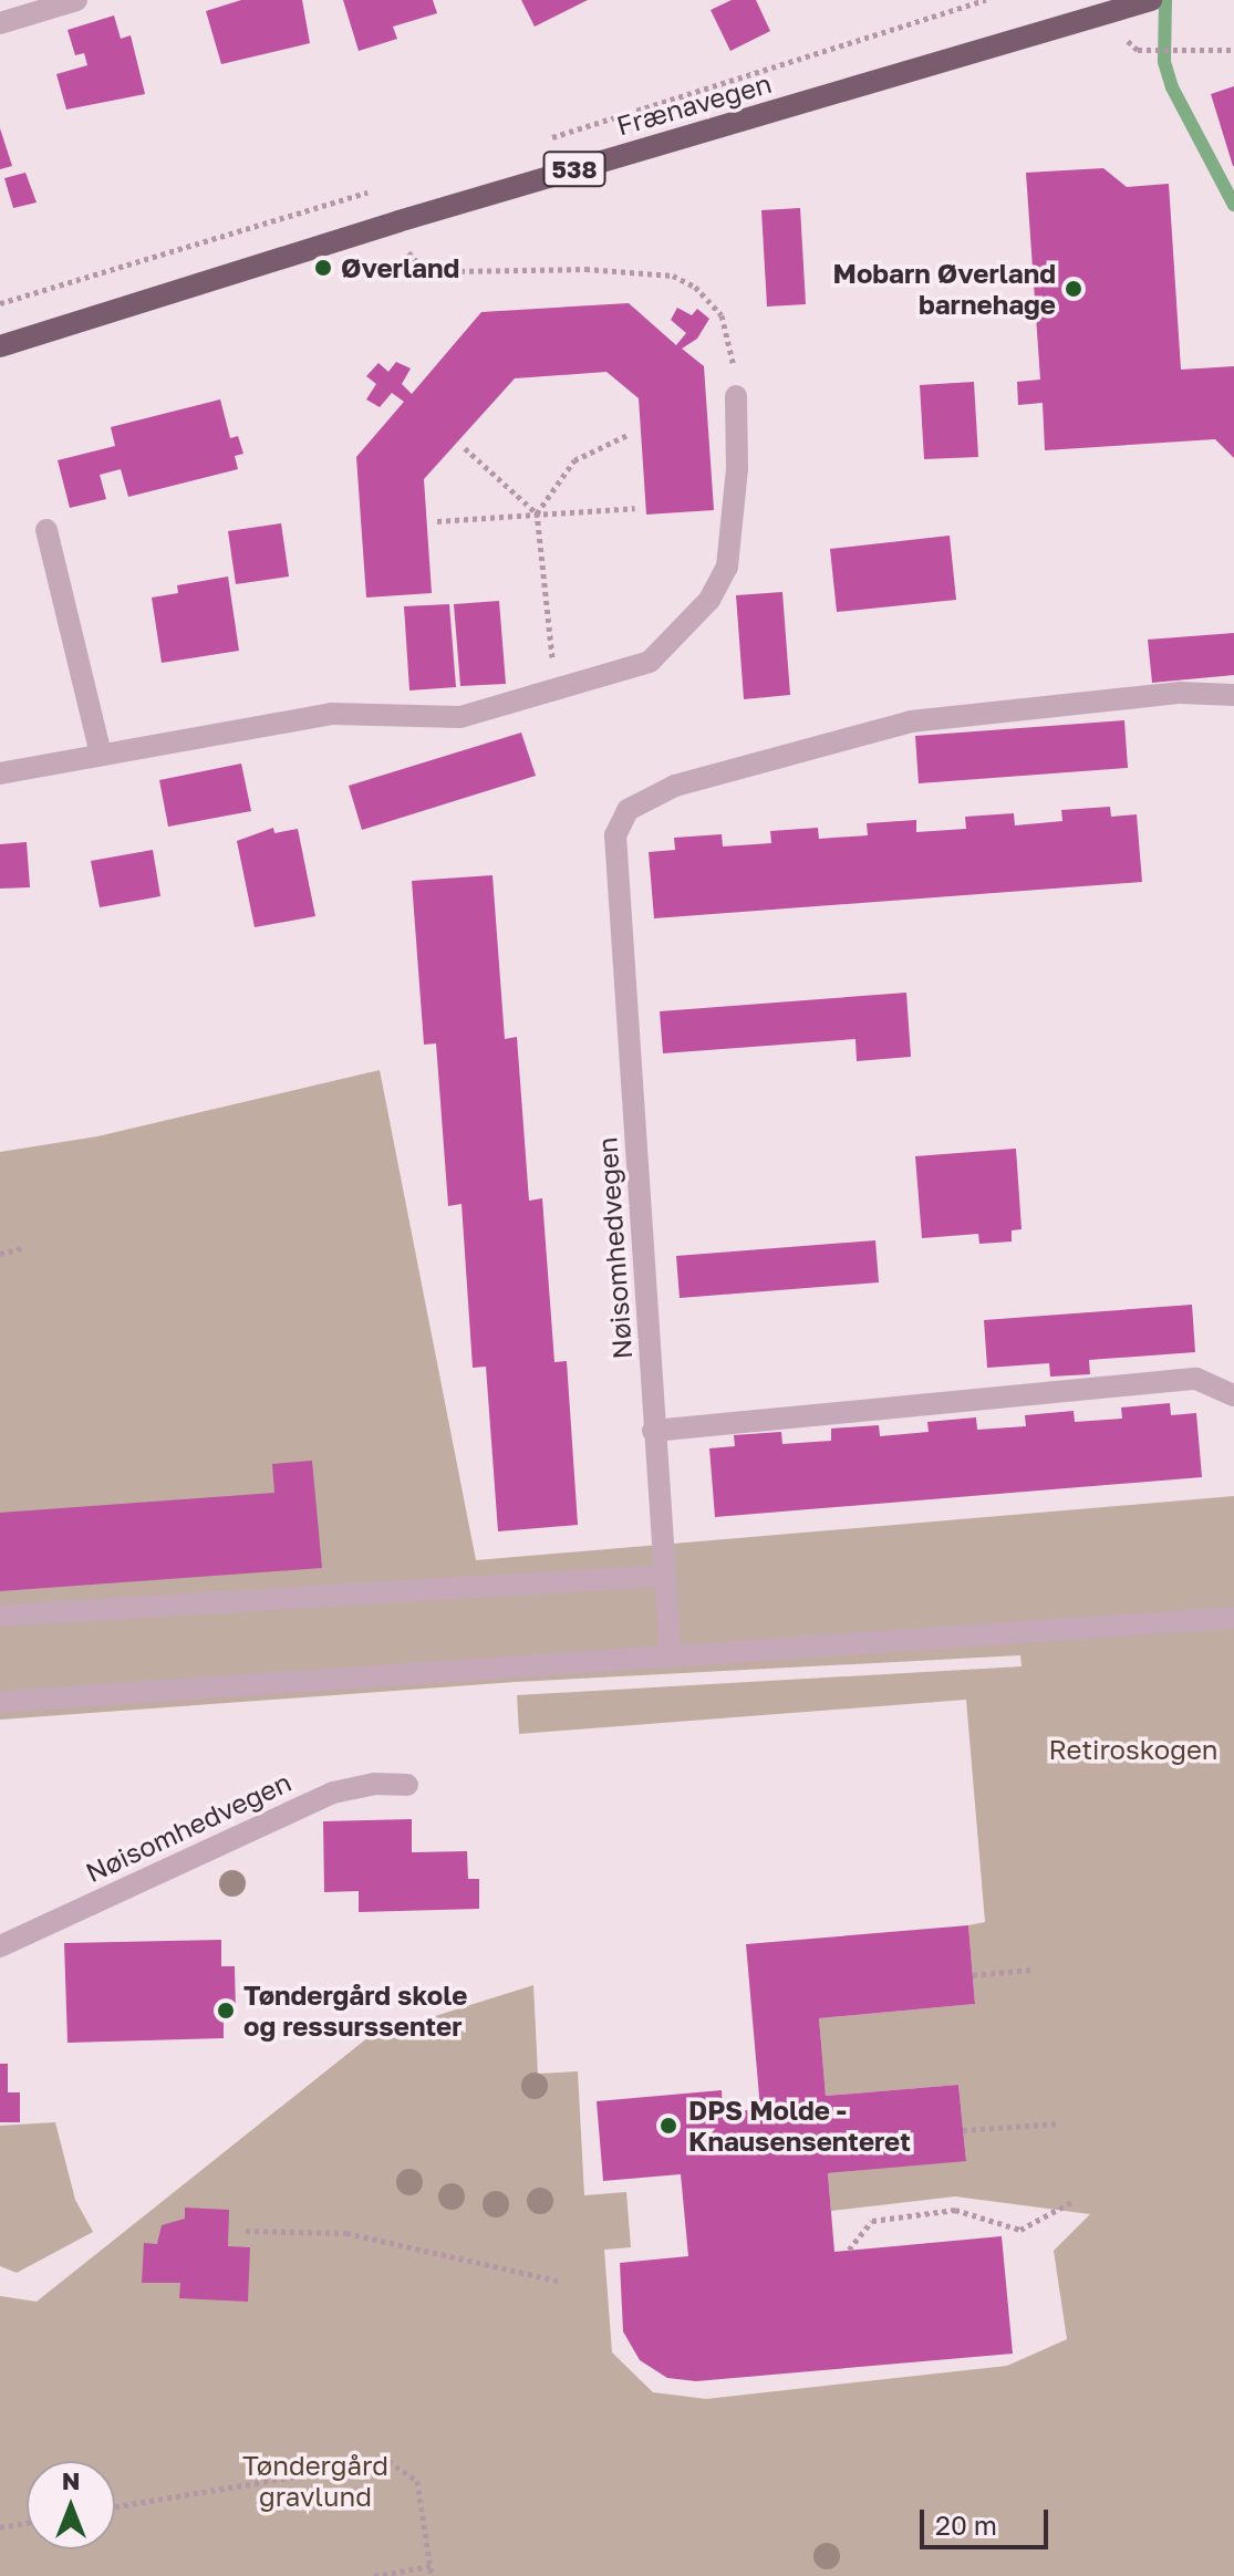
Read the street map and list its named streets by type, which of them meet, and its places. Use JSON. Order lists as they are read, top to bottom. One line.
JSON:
{"streets":{"main road":["Frænavegen","538"],"street":["Nøisomhedvegen"]},"parks":["Retiroskogen","Tøndergård gravlund"],"places":["Øverland","Mobarn Øverland barnehage","Tøndergård skole og ressurssenter","DPS Molde - Knausensenteret"],"scale_bar":"20 m","north":"top"}
